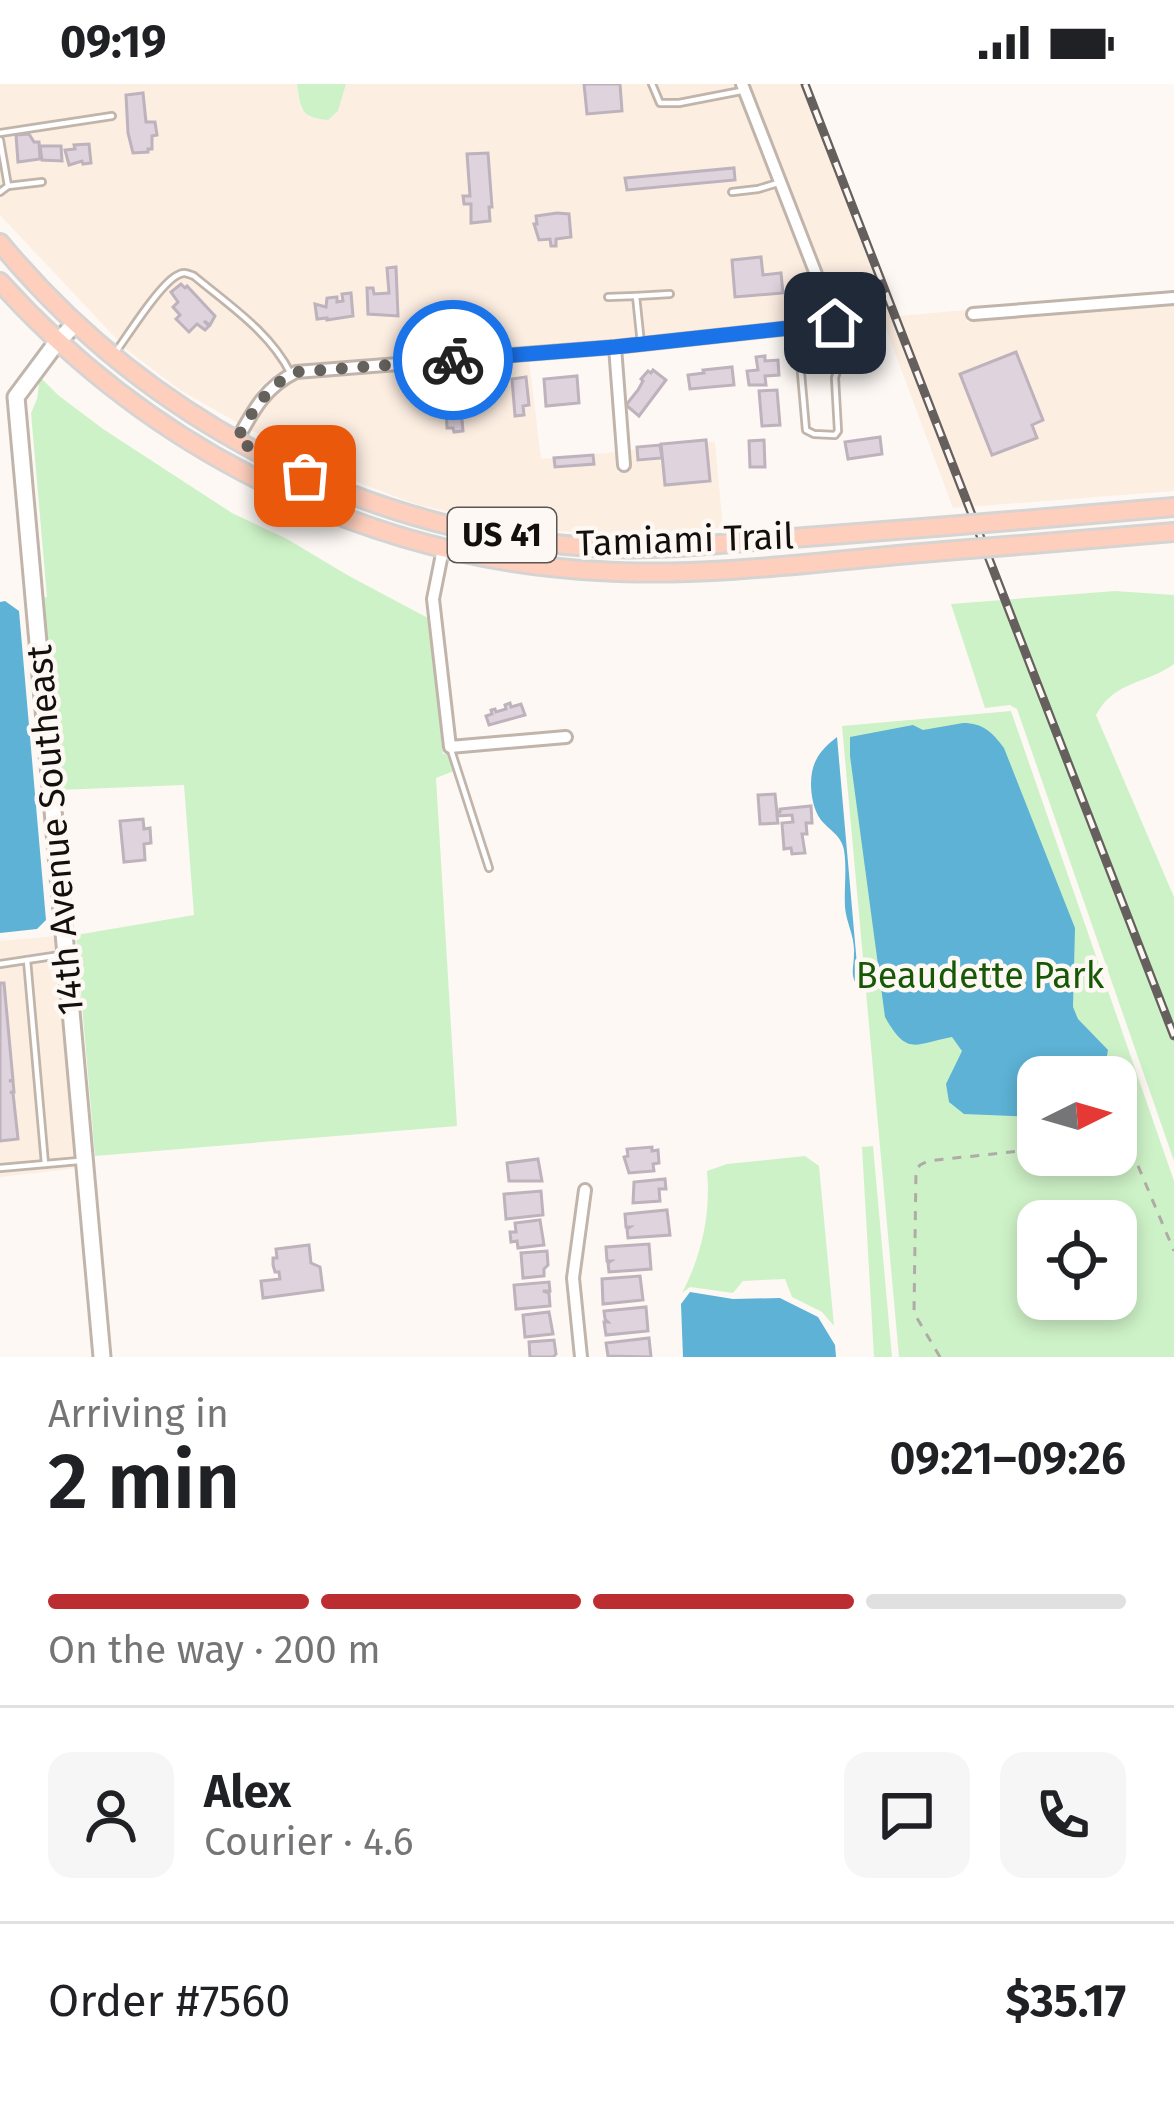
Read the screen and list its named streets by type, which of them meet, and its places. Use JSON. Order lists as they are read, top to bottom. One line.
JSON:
{"streets":{"main road":["US 41","Tamiami Trail"],"street":["14th Avenue Southeast"]},"crossings":[["Tamiami Trail","14th Avenue Southeast"]],"parks":["Beaudette Park"],"north":"right","page":{"status":"09:19","heading":["2 min","Arriving in","09:21–09:26"],"panel":["Alex","Courier · 4.6","Order #7560","$35.17"],"bar":"On the way · 200 m"}}
